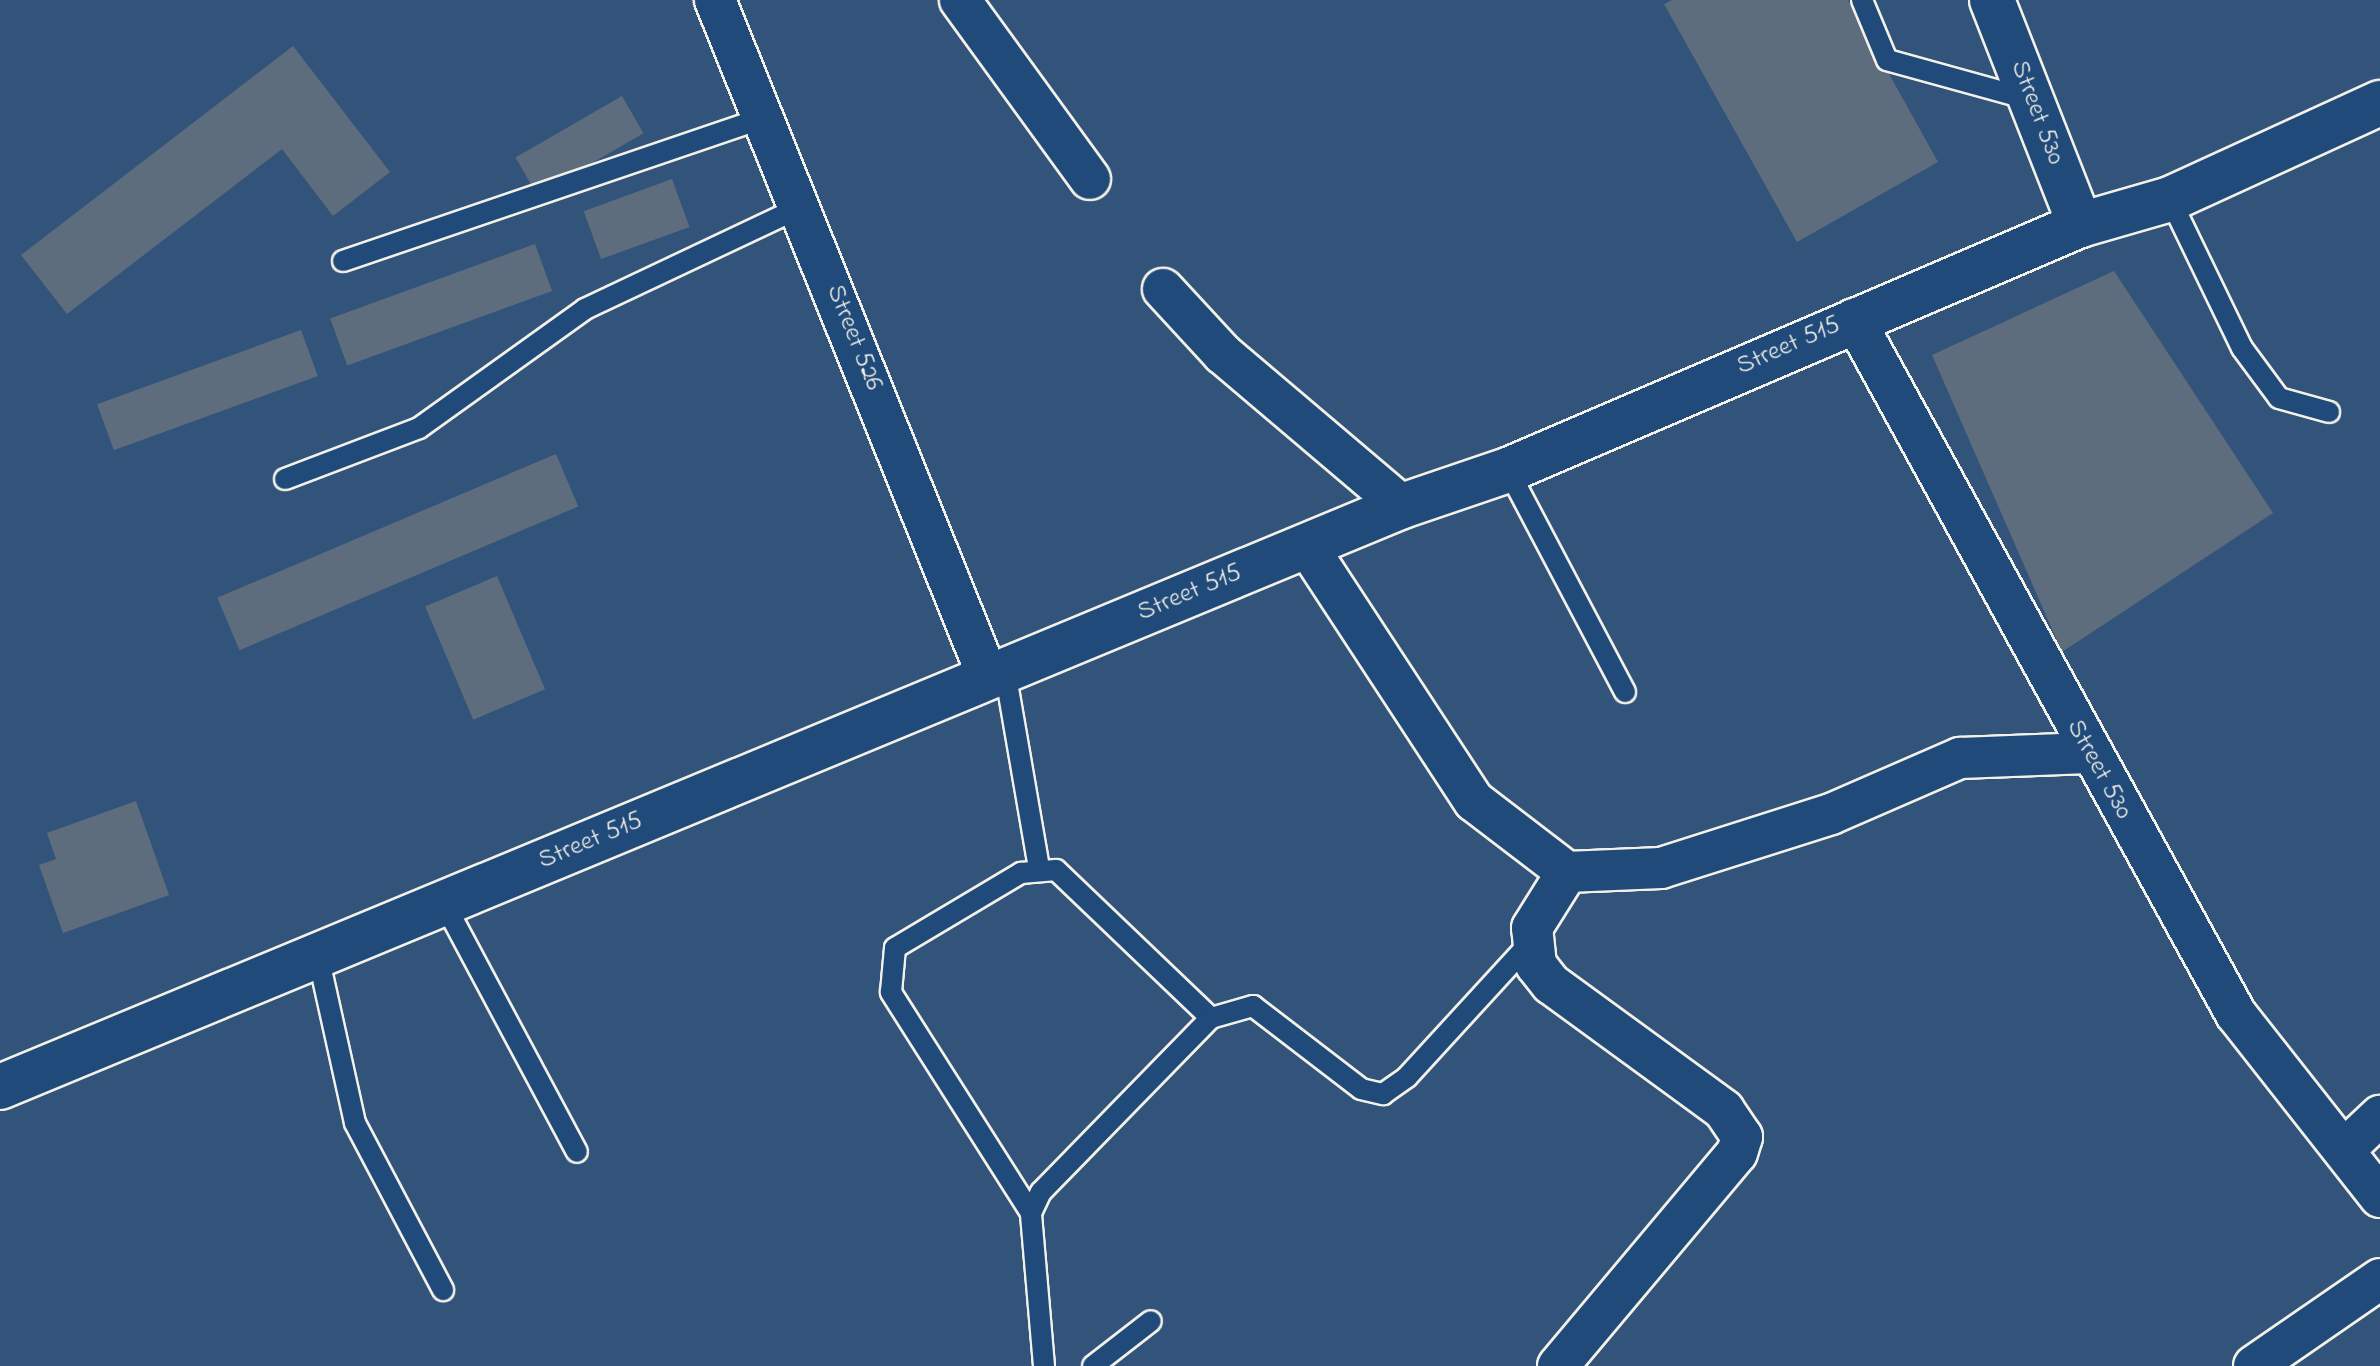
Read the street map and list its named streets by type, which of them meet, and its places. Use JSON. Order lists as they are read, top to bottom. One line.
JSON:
{"streets":{"street":["Street 530","Street 526","Street 515"]},"crossings":[["Street 530","Street 515"],["Street 526","Street 515"]]}
